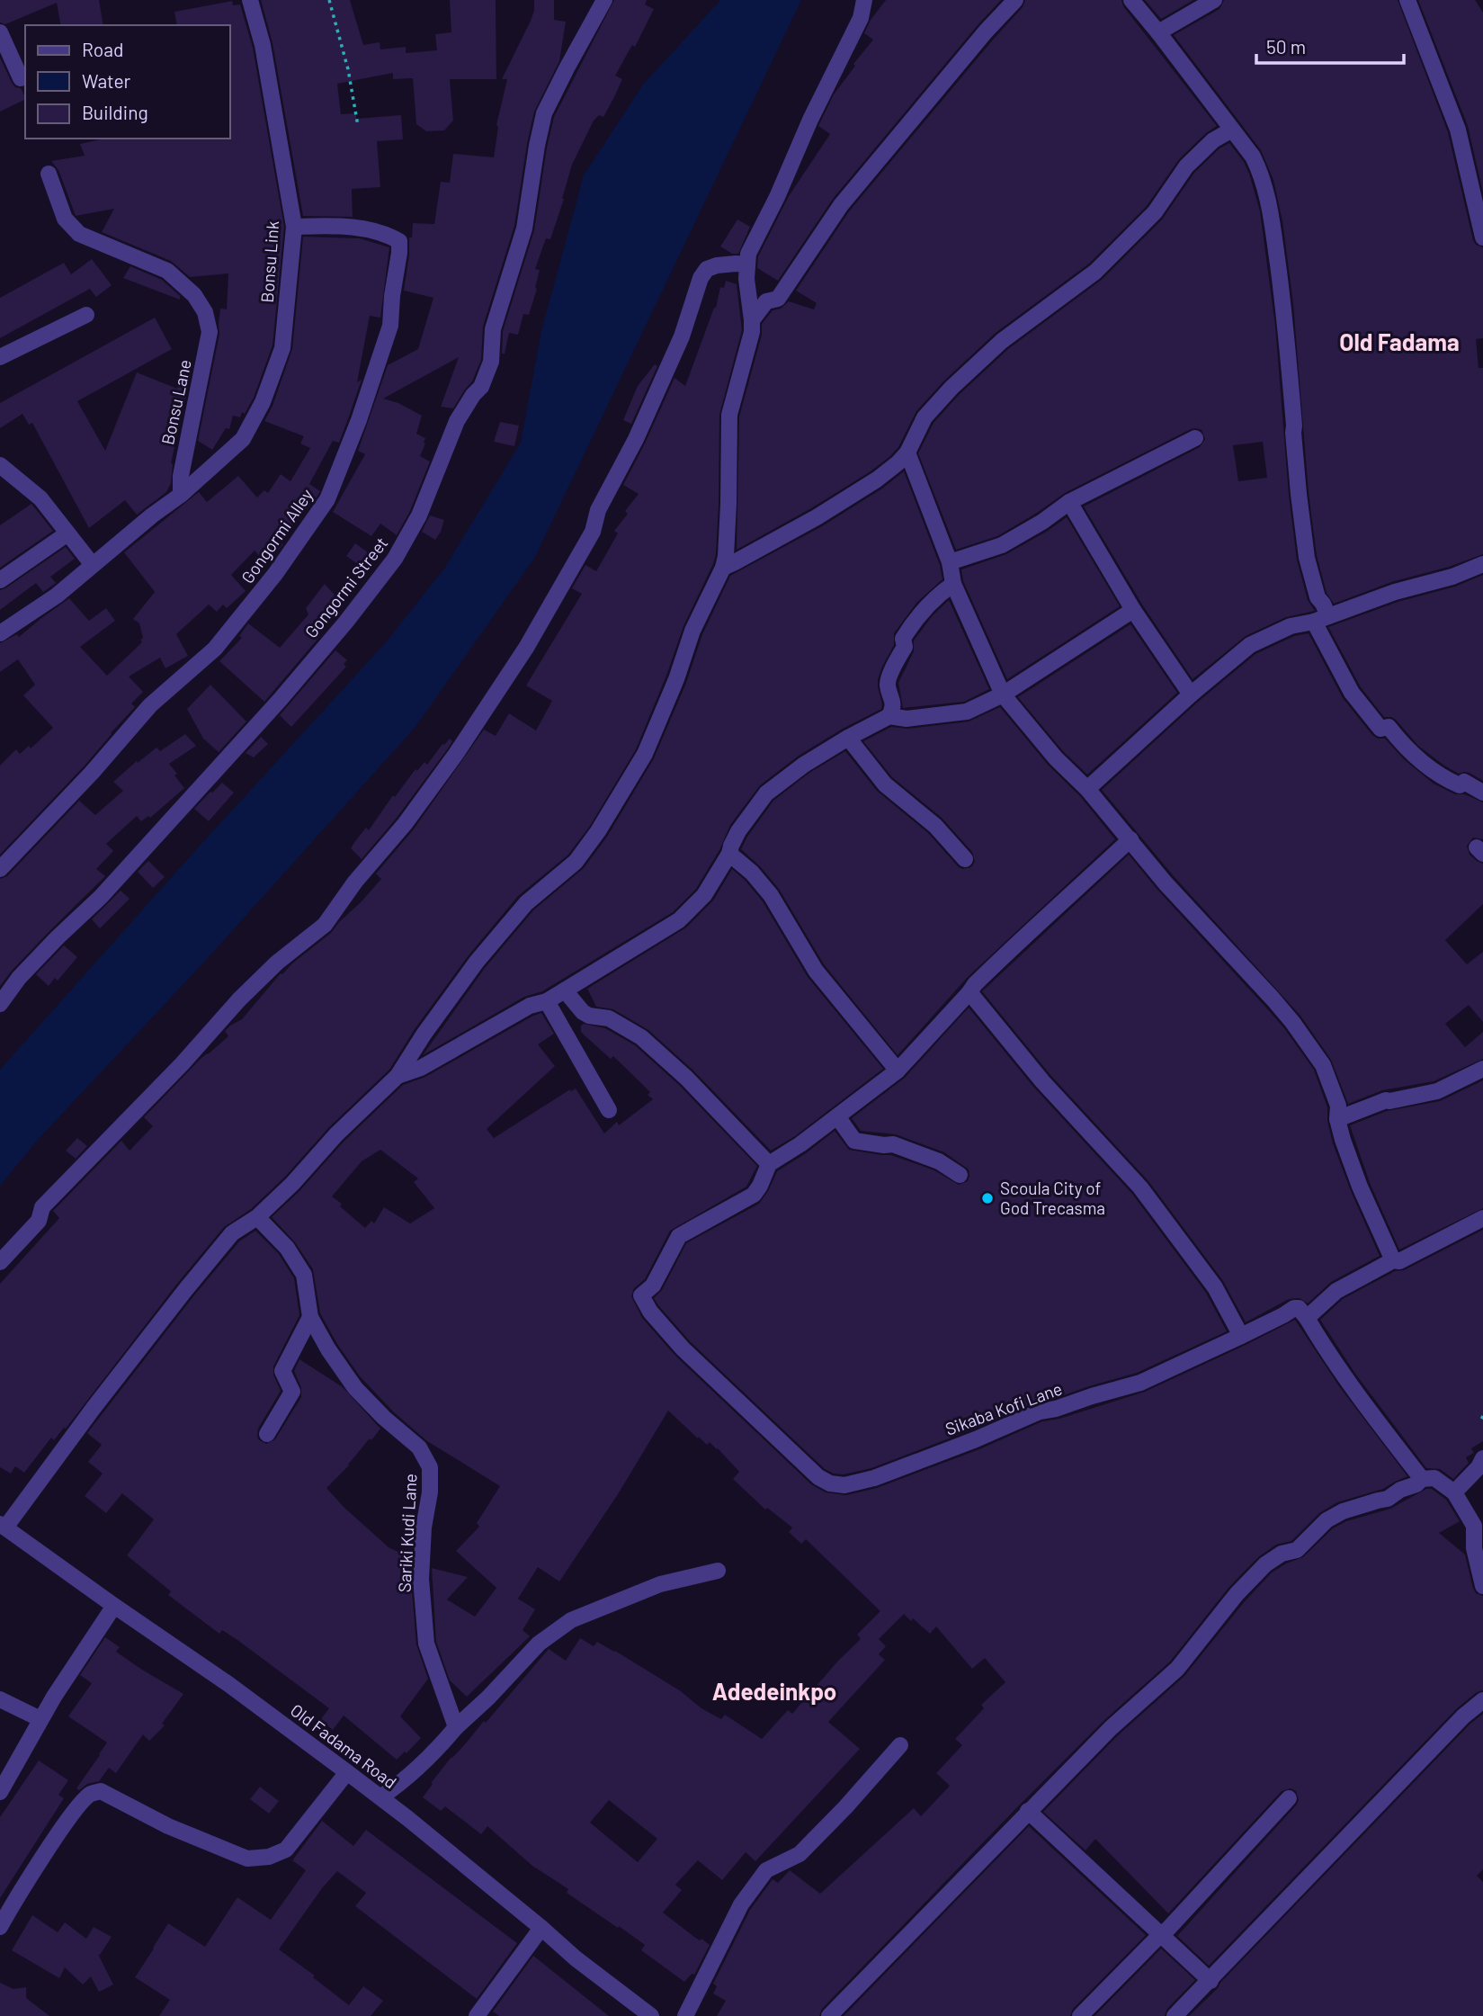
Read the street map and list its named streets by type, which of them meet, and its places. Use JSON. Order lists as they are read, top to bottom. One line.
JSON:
{"streets":{"street":["Bonsu Link","Bonsu Lane","Gongormi Alley","Gongormi Street","Sikaba Kofi Lane","Sariki Kudi Lane","Old Fadama Road"]},"crossings":[["Bonsu Link","Bonsu Lane"],["Bonsu Link","Gongormi Alley"]],"districts":["Old Fadama","Adedeinkpo"],"places":["Scoula City of God Trecasma"],"legend":["Road","Water","Building"],"scale_bar":"50 m"}
